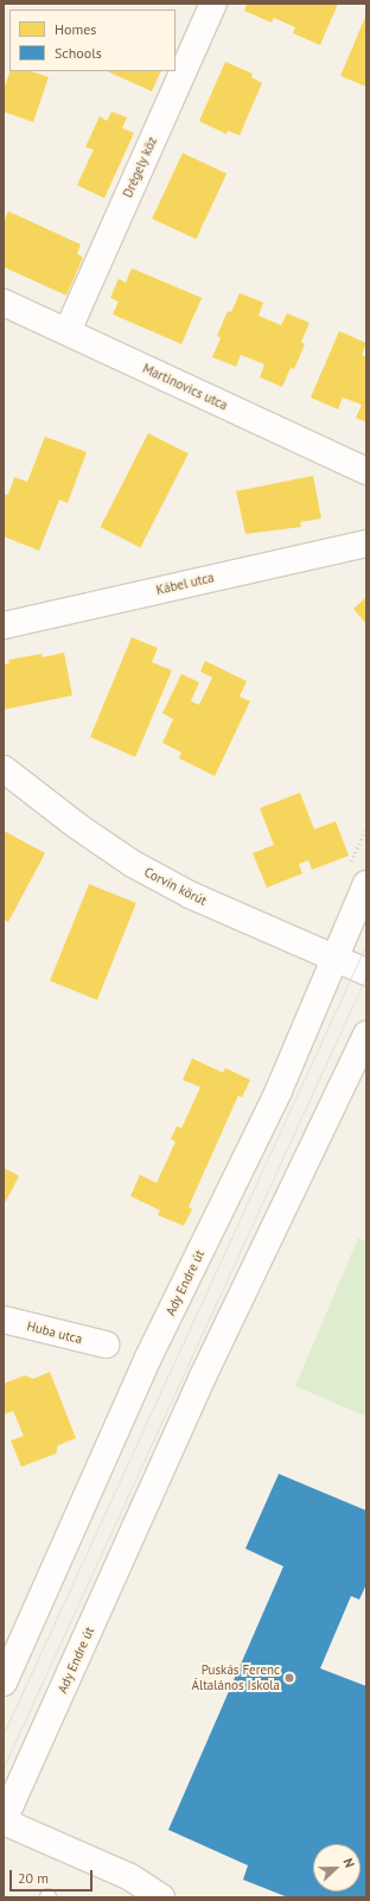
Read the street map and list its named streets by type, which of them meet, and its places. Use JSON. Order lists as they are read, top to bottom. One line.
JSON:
{"streets":{"street":["Drégely köz","Martinovics utca","Kábel utca","Corvin körút","Ady Endre út","Huba utca"]},"crossings":[["Drégely köz","Martinovics utca"],["Corvin körút","Ady Endre út"]],"places":["Puskás Ferenc Általános Iskola"],"legend":["Homes","Schools"],"scale_bar":"20 m","north":"right"}
